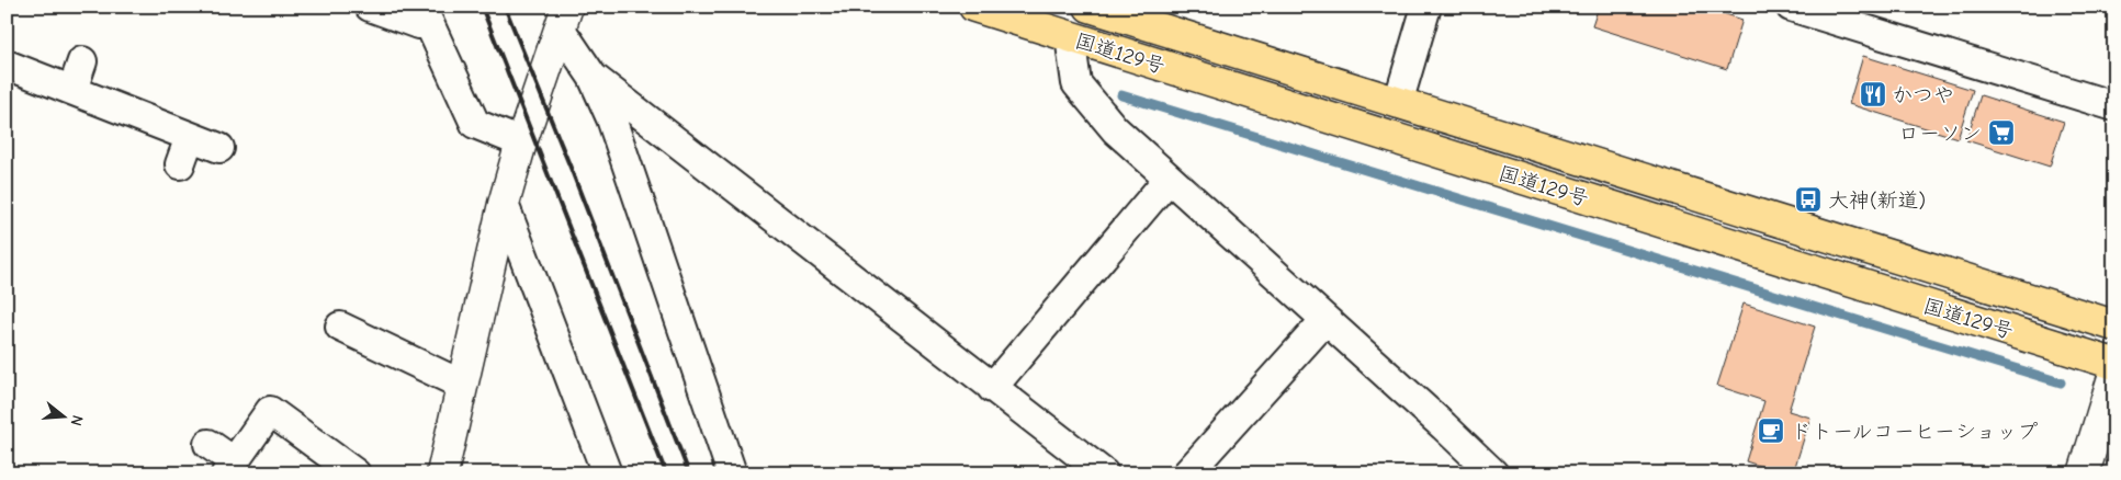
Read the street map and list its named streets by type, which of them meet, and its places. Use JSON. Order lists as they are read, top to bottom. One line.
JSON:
{"streets":{"highway":["国道129号"]},"places":{"restaurant":["かつや"],"supermarket":["ローソン"],"bus stop":["大神(新道)"],"cafe":["ドトールコーヒーショップ"]},"north":"right"}
